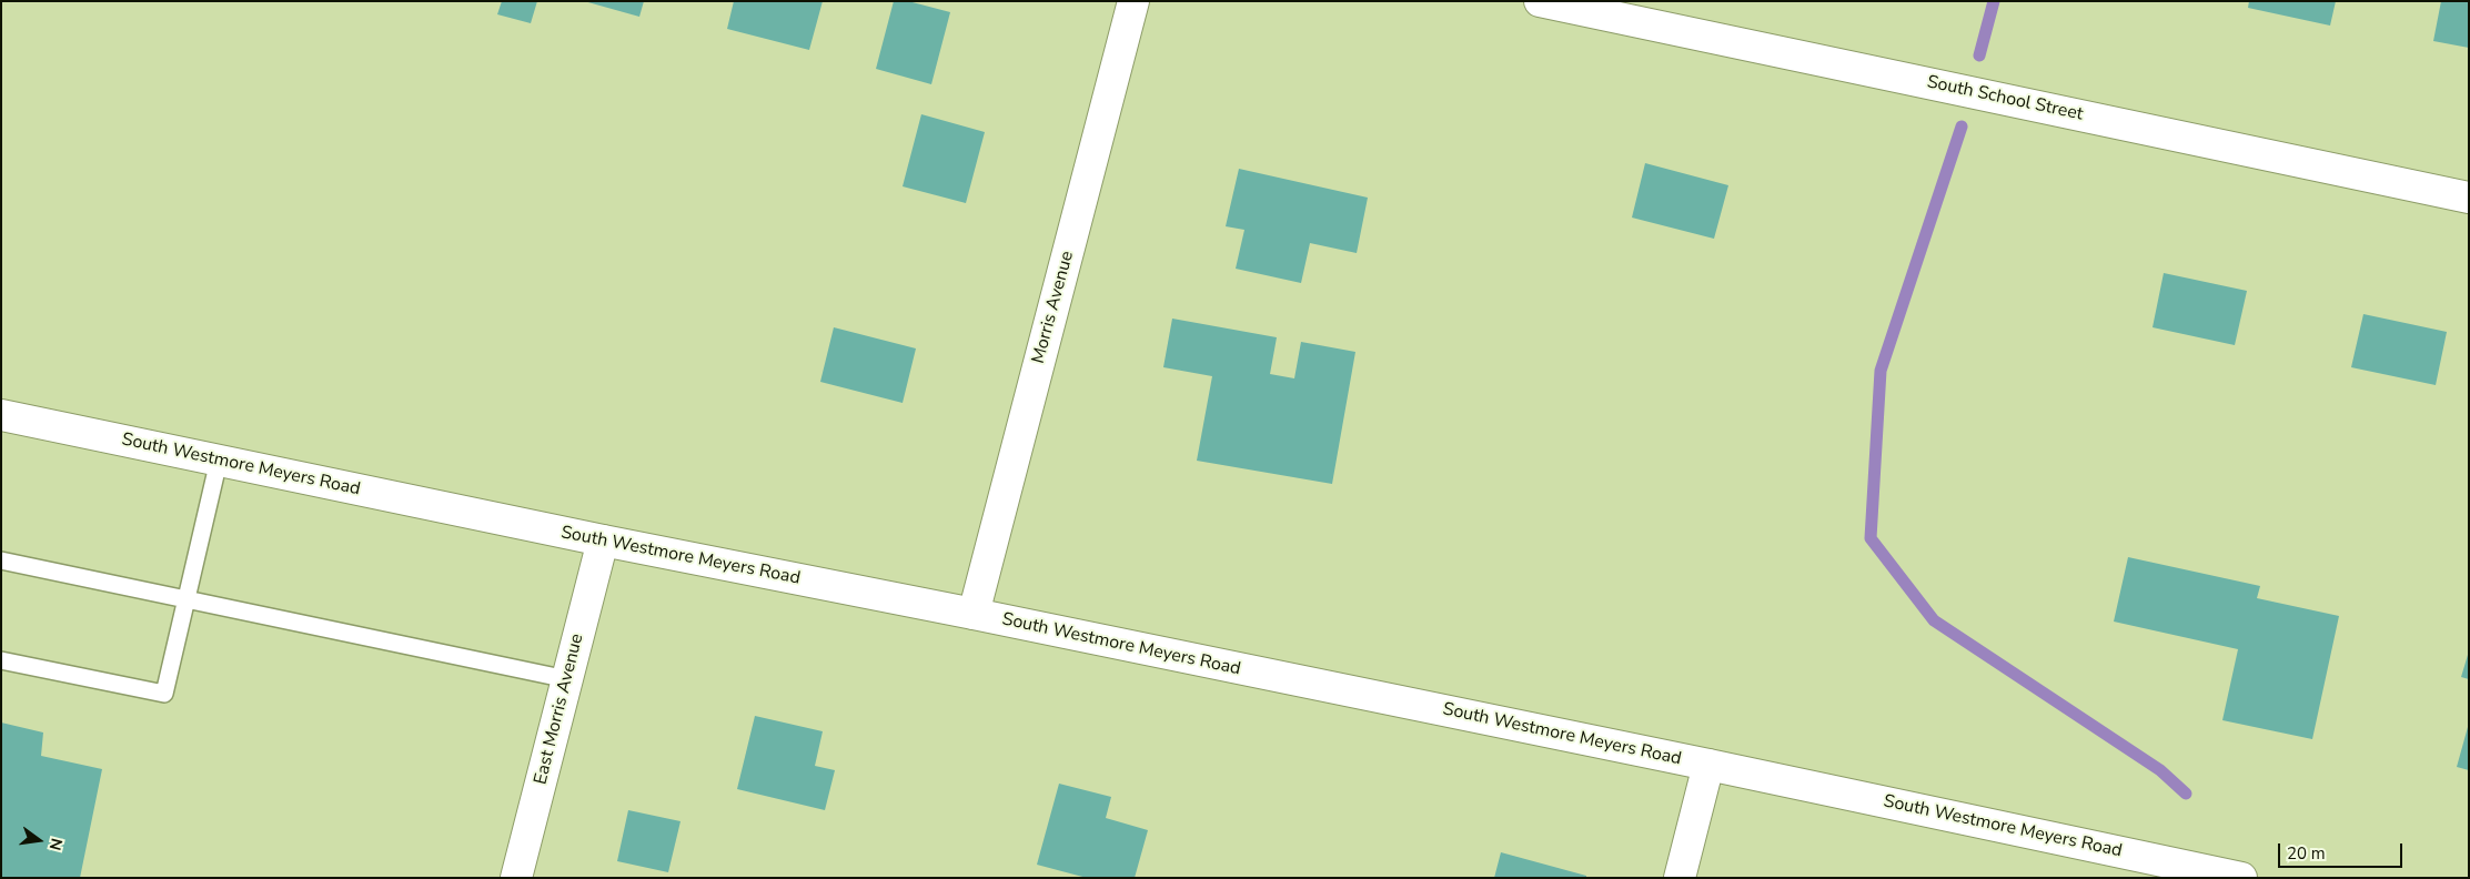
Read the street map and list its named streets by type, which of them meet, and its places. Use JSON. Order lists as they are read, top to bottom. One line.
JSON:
{"streets":{"street":["South School Street","Morris Avenue","South Westmore Meyers Road","East Morris Avenue"]},"crossings":[["Morris Avenue","South Westmore Meyers Road"],["South Westmore Meyers Road","East Morris Avenue"]],"scale_bar":"20 m","north":"right"}
